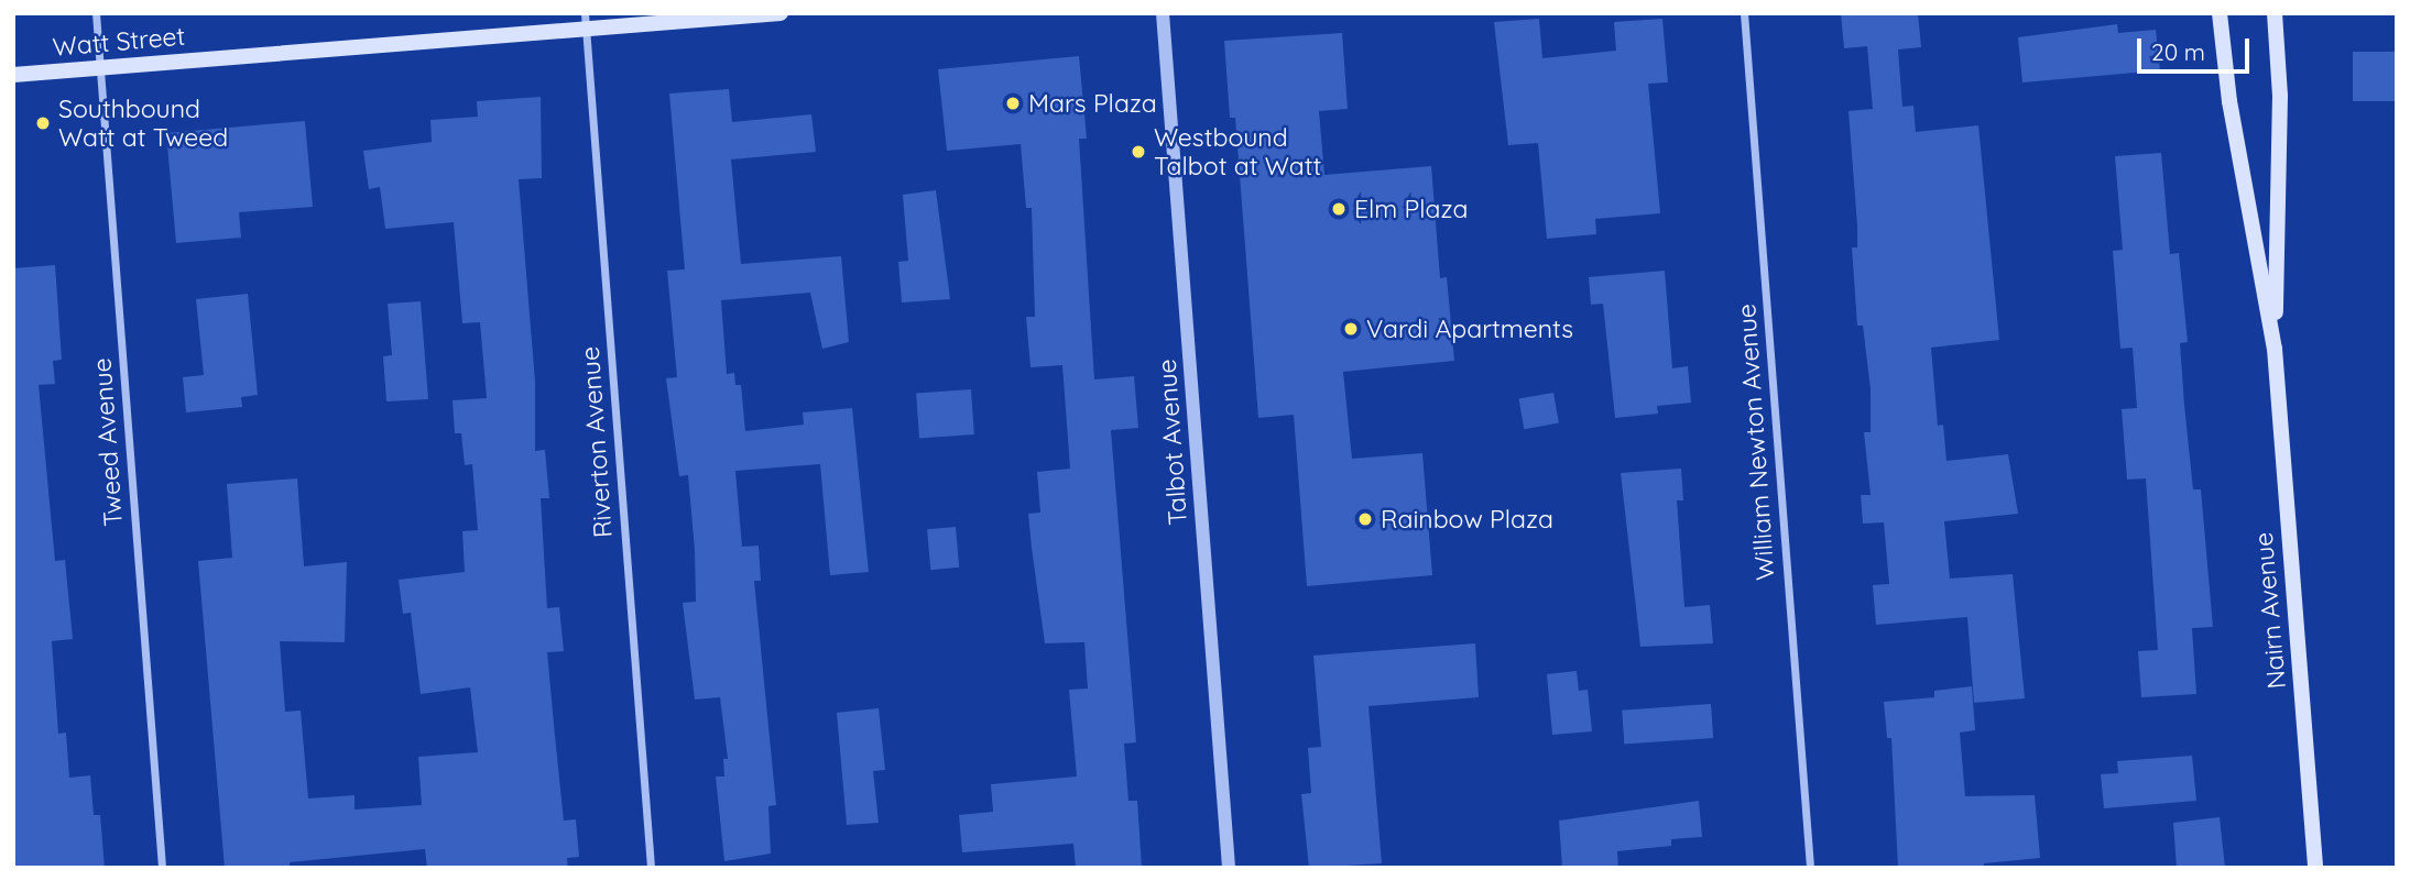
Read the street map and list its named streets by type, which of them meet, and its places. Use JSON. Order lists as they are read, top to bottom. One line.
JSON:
{"streets":{"main road":["Watt Street","Nairn Avenue"],"street":["Tweed Avenue","Riverton Avenue","Talbot Avenue","William Newton Avenue"]},"crossings":[["Watt Street","Tweed Avenue"],["Watt Street","Riverton Avenue"]],"places":["Mars Plaza","Southbound Watt at Tweed","Westbound Talbot at Watt","Elm Plaza","Vardi Apartments","Rainbow Plaza"],"scale_bar":"20 m"}
